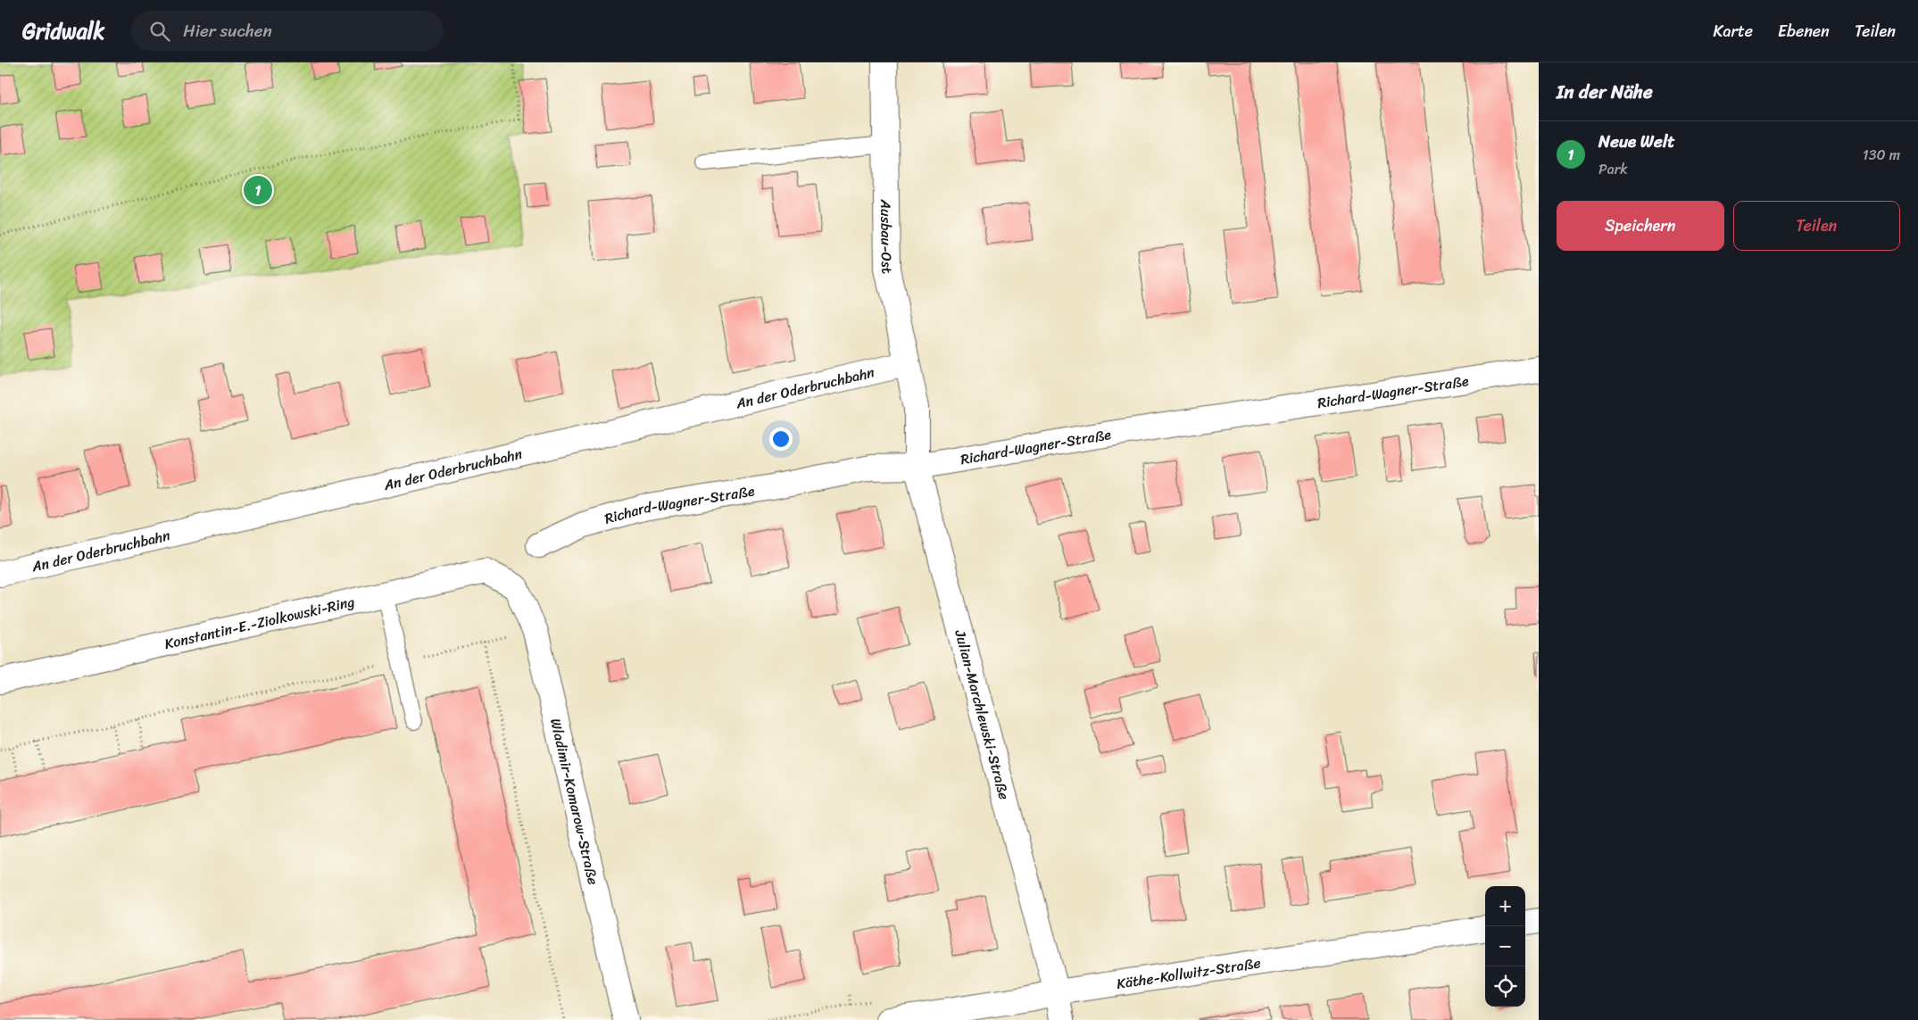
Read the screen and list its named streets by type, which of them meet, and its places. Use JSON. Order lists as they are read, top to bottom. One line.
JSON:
{"streets":{"street":["Ausbau-Ost","An der Oderbruchbahn","Richard-Wagner-Straße","Konstantin-E.-Ziolkowski-Ring","Julian-Marchlewski-Straße","Wladimir-Komarow-Straße","Käthe-Kollwitz-Straße"]},"crossings":[["Ausbau-Ost","An der Oderbruchbahn"],["Ausbau-Ost","Julian-Marchlewski-Straße"],["Richard-Wagner-Straße","Julian-Marchlewski-Straße"],["Konstantin-E.-Ziolkowski-Ring","Wladimir-Komarow-Straße"],["Julian-Marchlewski-Straße","Käthe-Kollwitz-Straße"]],"page":{"header":"Gridwalk","search":"Hier suchen","nav":["Karte","Ebenen","Teilen"],"heading":"In der Nähe","list":[{"mark":"1","name":"Neue Welt","note":"Park","value":"130 m"}],"pins":"1","buttons":["Speichern","Teilen"],"map_buttons":["+","−"]}}
